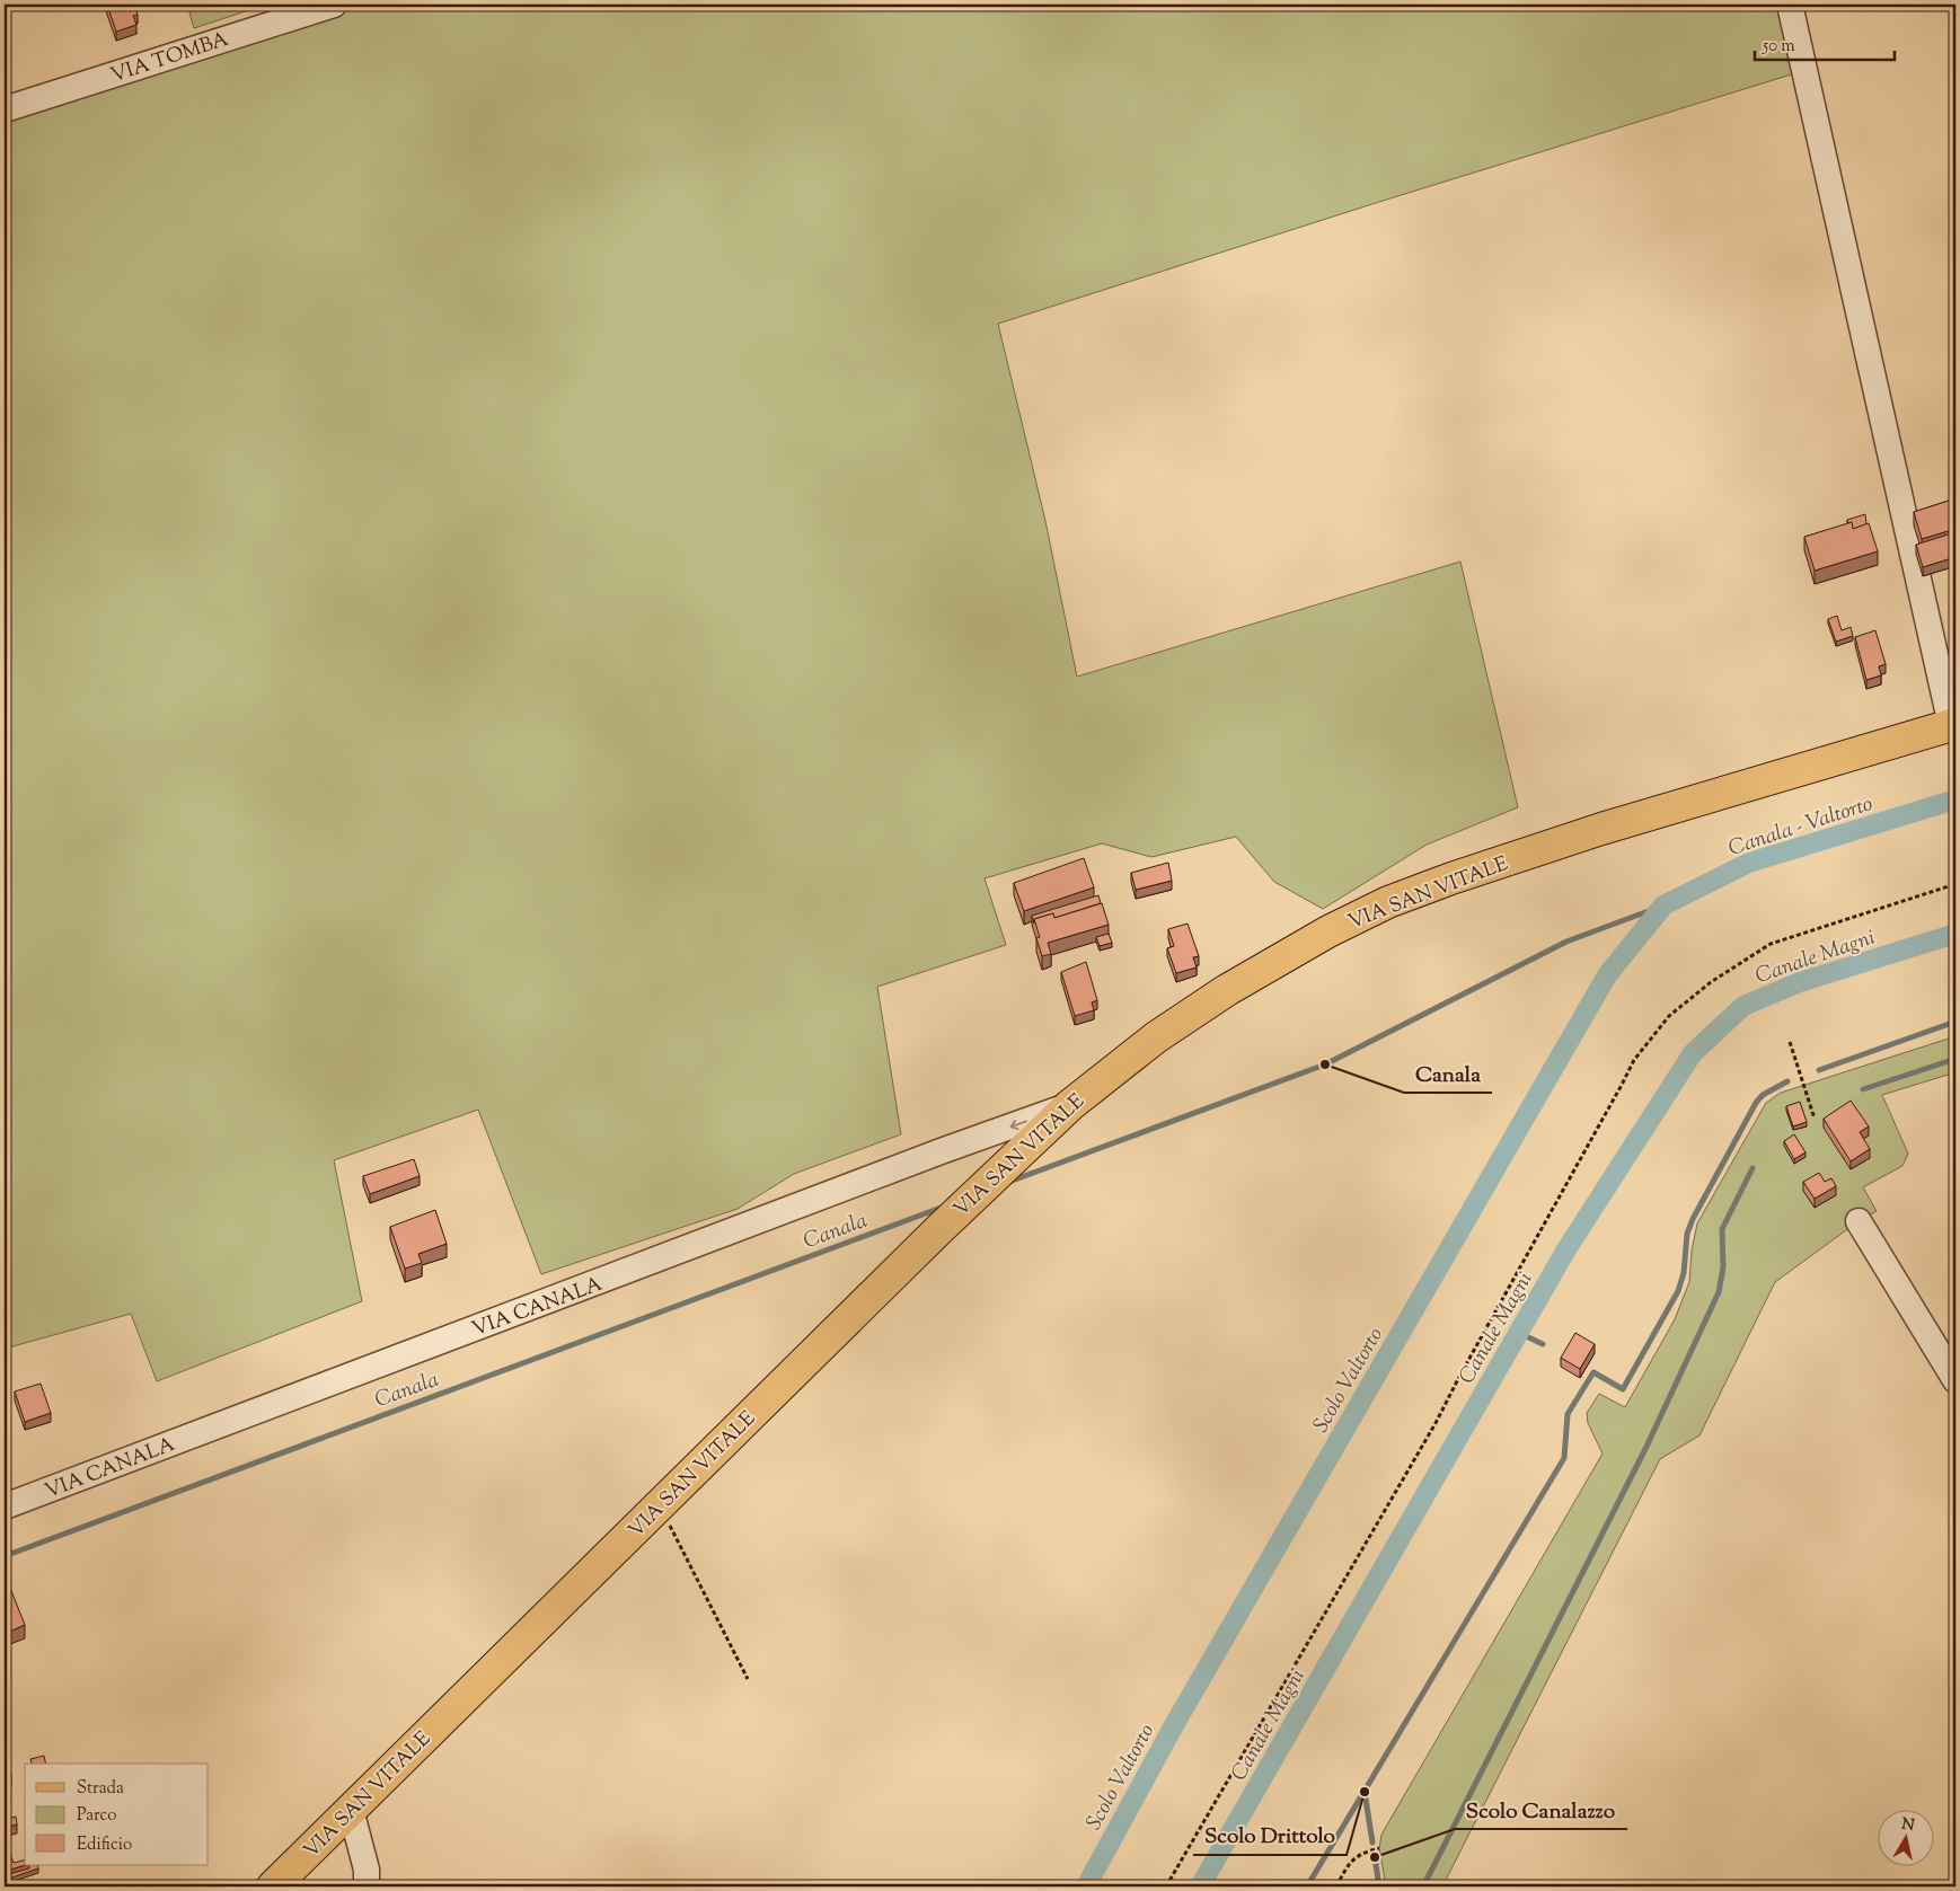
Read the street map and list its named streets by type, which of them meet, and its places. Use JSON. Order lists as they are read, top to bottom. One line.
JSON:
{"streets":{"main road":["VIA SAN VITALE"],"street":["VIA TOMBA","VIA CANALA"]},"crossings":[["VIA SAN VITALE","VIA CANALA"]],"one_way":["VIA CANALA"],"water":["Canala - Valtorto","Canale Magni","Canala","Scolo Valtorto"],"places":["Canala","Scolo Drittolo","Scolo Canalazzo"],"legend":["Strada","Parco","Edificio"],"scale_bar":"50 m","north":"top"}
